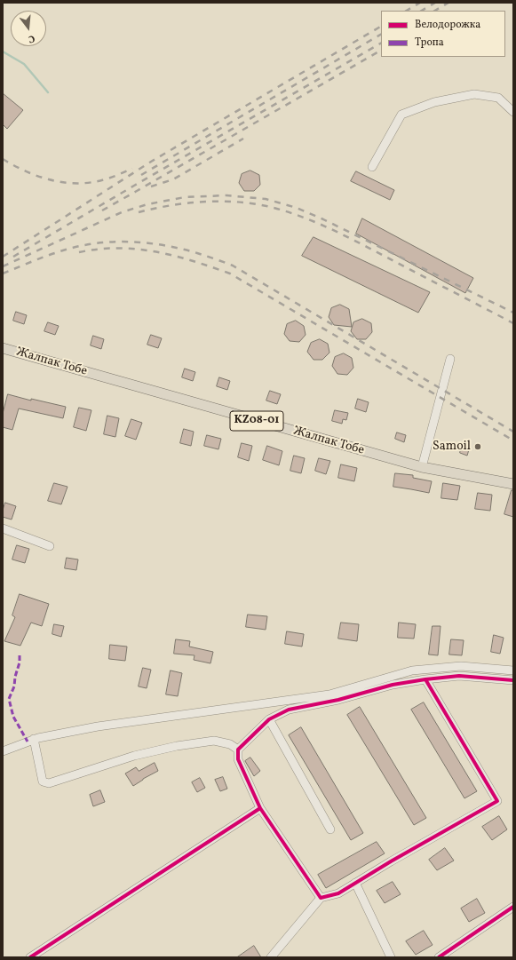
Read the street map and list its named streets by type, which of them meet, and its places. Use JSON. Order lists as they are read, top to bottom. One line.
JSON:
{"streets":{"main road":["Жалпак Тобе","KZ08-01"]},"places":["Samoil"],"legend":["Велодорожка","Тропа"],"north":"bottom"}
